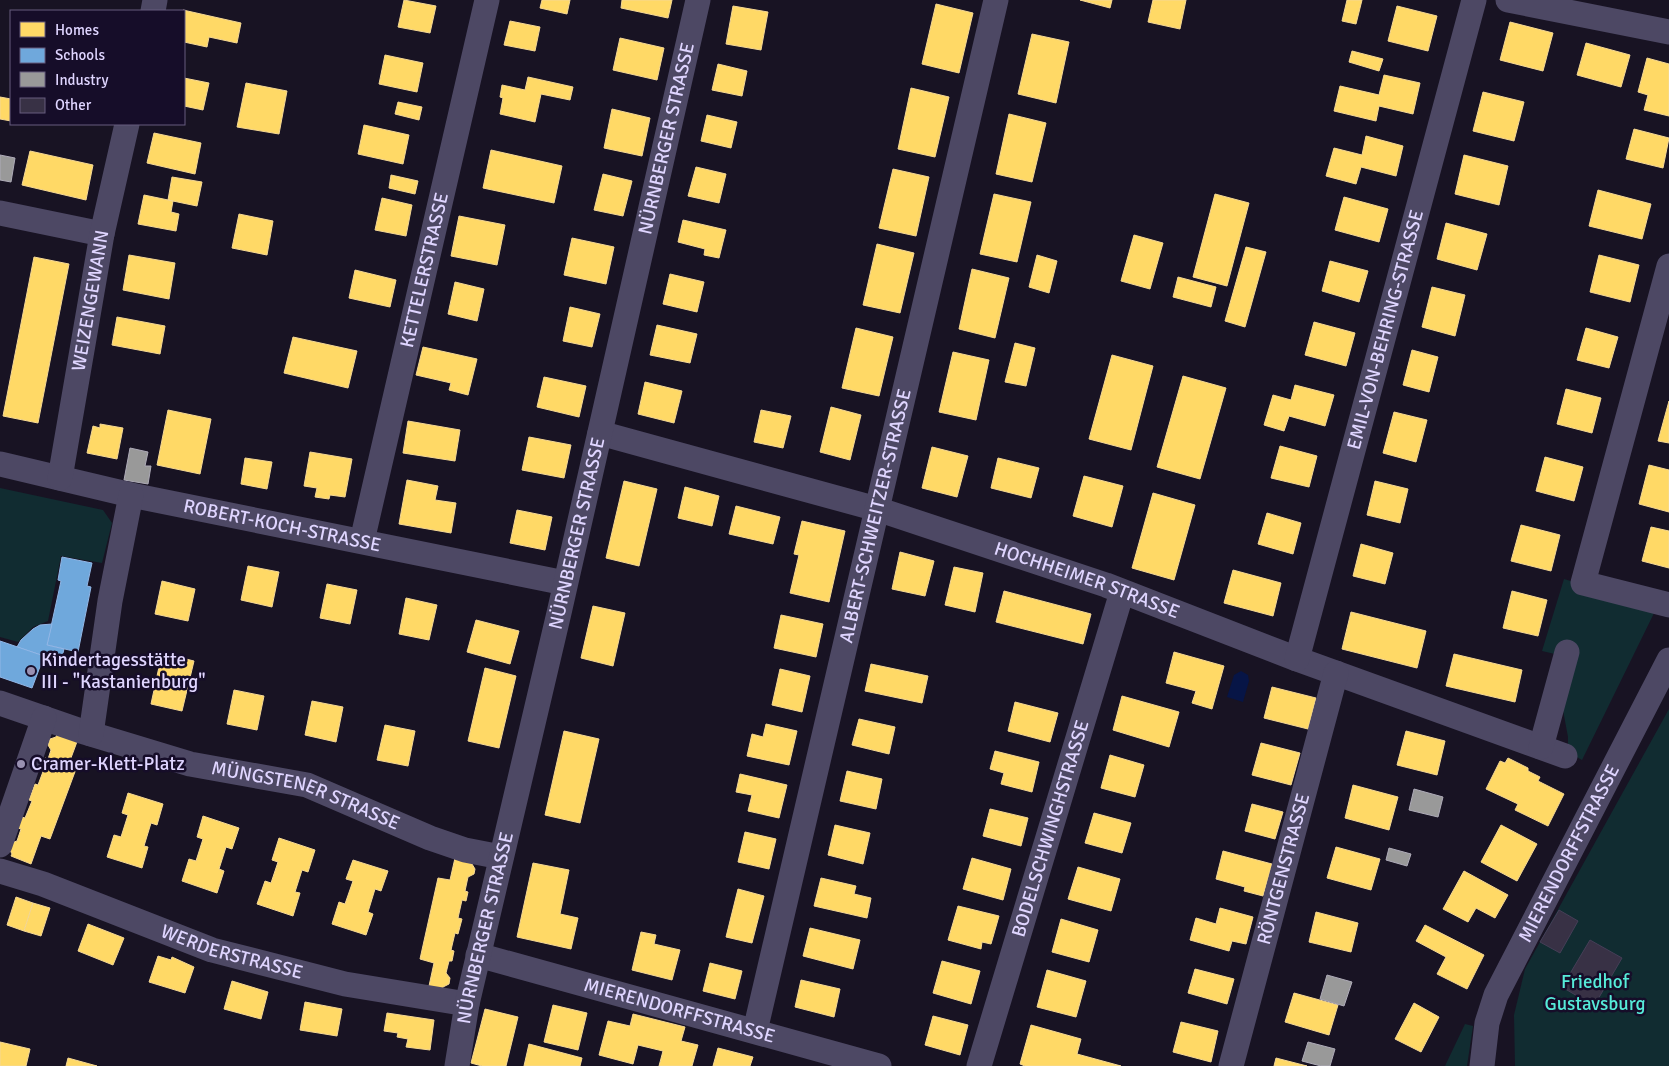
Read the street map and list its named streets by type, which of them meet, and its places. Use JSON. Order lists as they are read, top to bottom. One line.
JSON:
{"streets":{"street":["NÜRNBERGER STRASSE","KETTELERSTRASSE","WEIZENGEWANN","EMIL-VON-BEHRING-STRASSE","ALBERT-SCHWEITZER-STRASSE","ROBERT-KOCH-STRASSE","HOCHHEIMER STRASSE","MÜNGSTENER STRASSE","BODELSCHWINGHSTRASSE","MIERENDORFFSTRASSE","RÖNTGENSTRASSE","WERDERSTRASSE"]},"crossings":[["NÜRNBERGER STRASSE","ROBERT-KOCH-STRASSE"],["NÜRNBERGER STRASSE","HOCHHEIMER STRASSE"],["NÜRNBERGER STRASSE","MÜNGSTENER STRASSE"],["NÜRNBERGER STRASSE","MIERENDORFFSTRASSE"],["NÜRNBERGER STRASSE","WERDERSTRASSE"],["KETTELERSTRASSE","ROBERT-KOCH-STRASSE"],["WEIZENGEWANN","ROBERT-KOCH-STRASSE"],["EMIL-VON-BEHRING-STRASSE","HOCHHEIMER STRASSE"],["ALBERT-SCHWEITZER-STRASSE","HOCHHEIMER STRASSE"],["ALBERT-SCHWEITZER-STRASSE","MIERENDORFFSTRASSE"],["HOCHHEIMER STRASSE","BODELSCHWINGHSTRASSE"],["HOCHHEIMER STRASSE","RÖNTGENSTRASSE"]],"parks":["Friedhof Gustavsburg"],"places":["Kindertagesstätte III - \"Kastanienburg\"","Cramer-Klett-Platz"],"legend":["Homes","Schools","Industry","Other"]}
